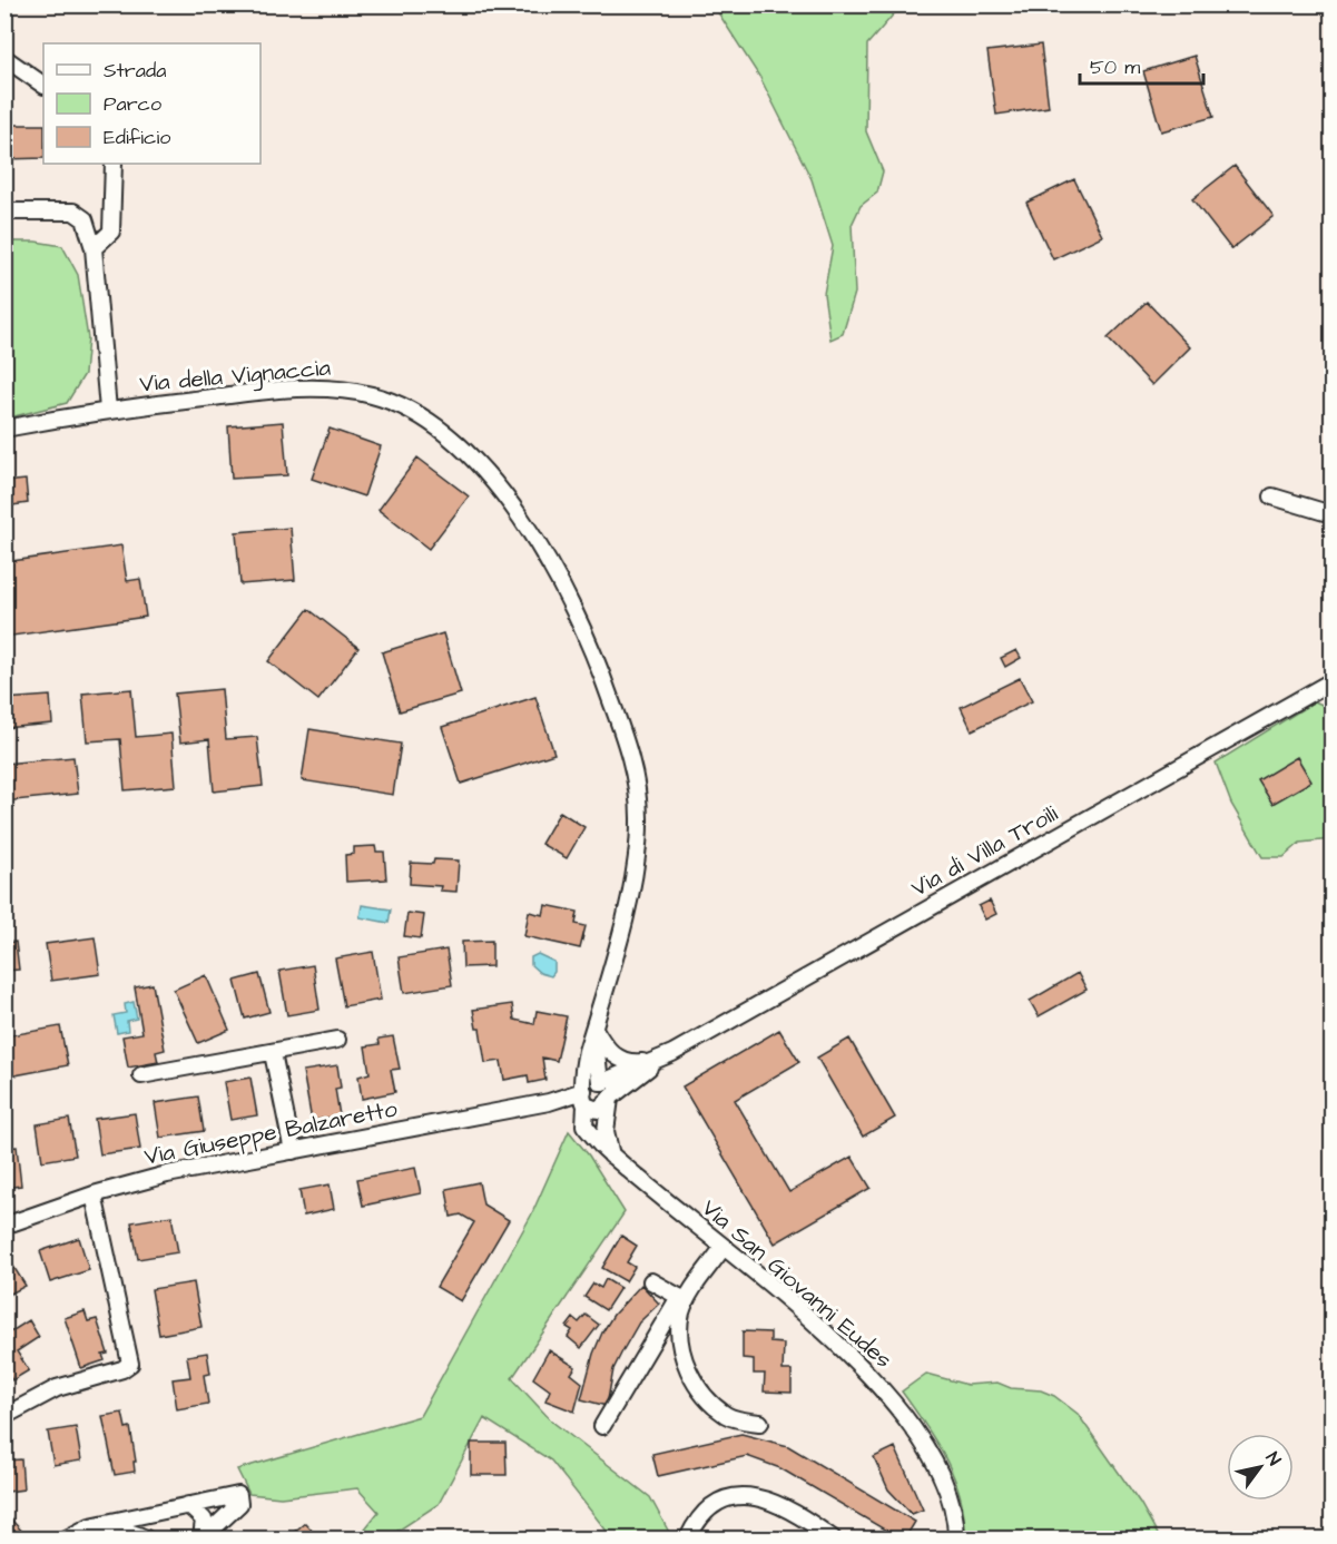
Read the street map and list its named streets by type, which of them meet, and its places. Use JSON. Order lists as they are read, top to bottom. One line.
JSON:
{"streets":{"street":["Via della Vignaccia","Via di Villa Troili","Via Giuseppe Balzaretto","Via San Giovanni Eudes"]},"crossings":[["Via della Vignaccia","Via di Villa Troili"],["Via della Vignaccia","Via Giuseppe Balzaretto"],["Via della Vignaccia","Via San Giovanni Eudes"],["Via di Villa Troili","Via Giuseppe Balzaretto"],["Via di Villa Troili","Via San Giovanni Eudes"],["Via Giuseppe Balzaretto","Via San Giovanni Eudes"]],"legend":["Strada","Parco","Edificio"],"scale_bar":"50 m","north":"top right"}
